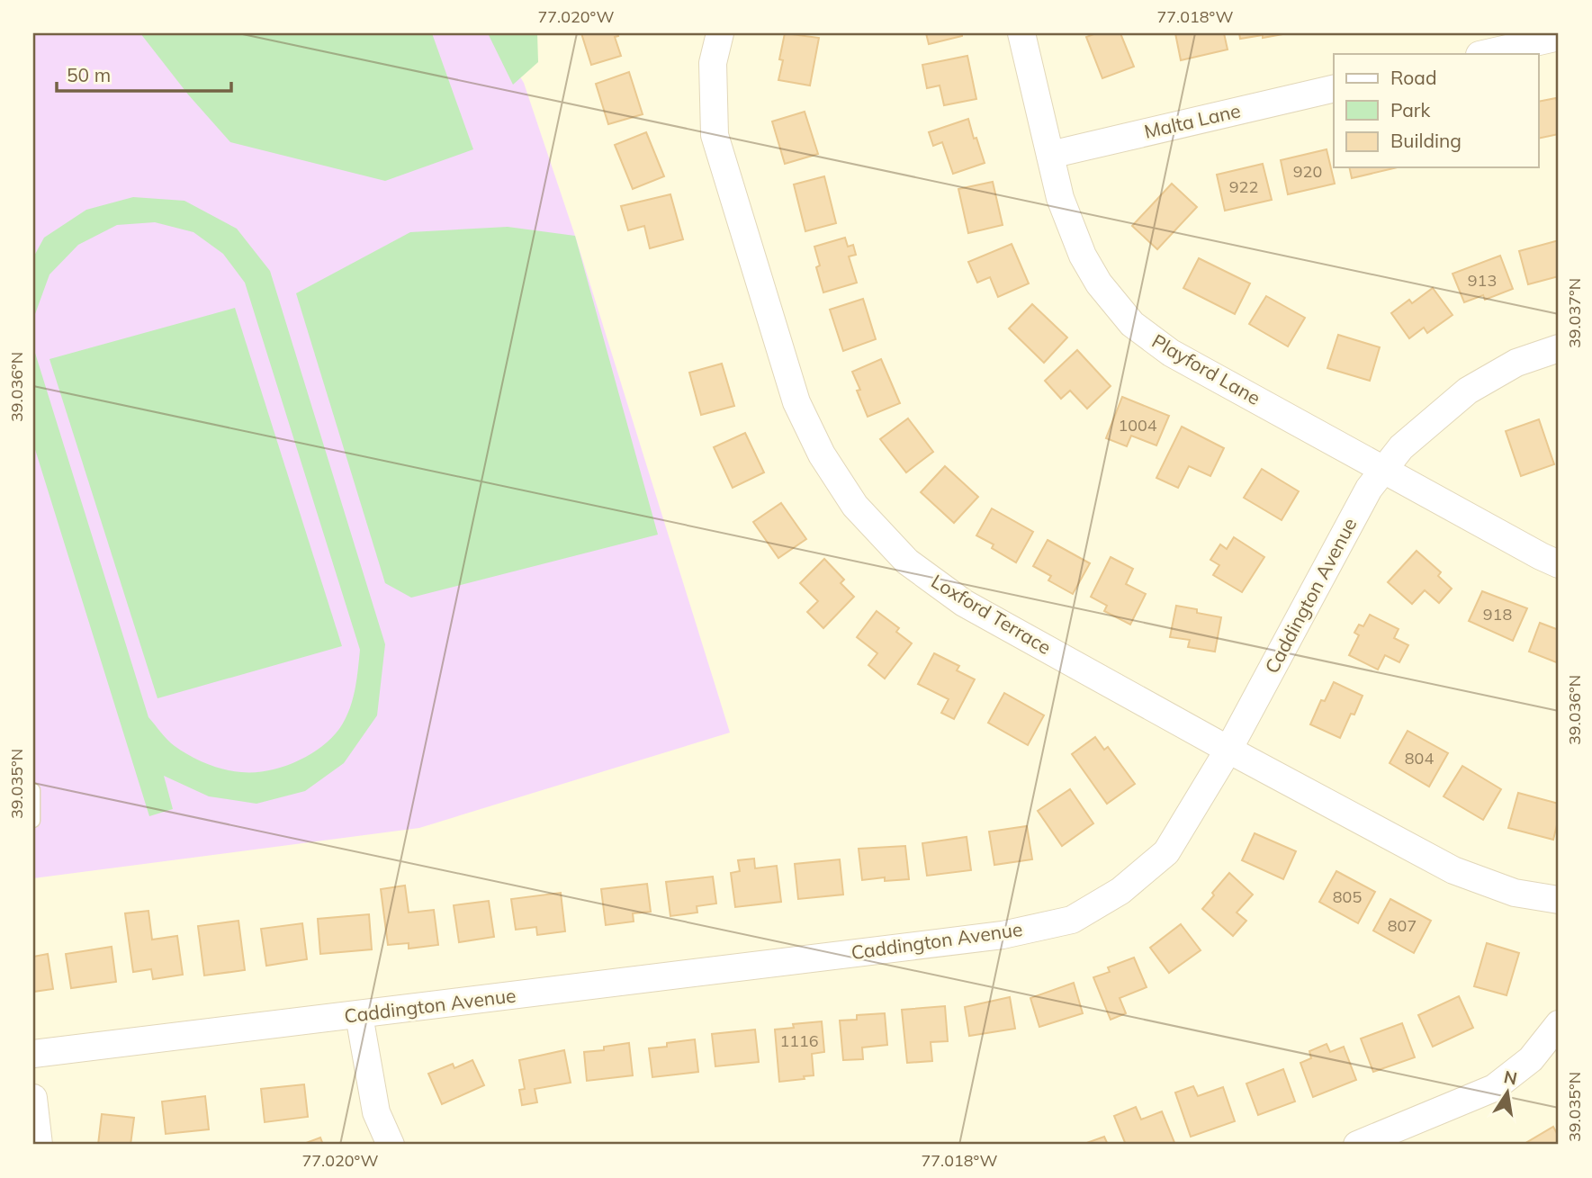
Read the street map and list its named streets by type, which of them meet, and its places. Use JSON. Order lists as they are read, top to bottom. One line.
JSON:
{"streets":{"street":["Malta Lane","Playford Lane","Caddington Avenue","Loxford Terrace"]},"crossings":[["Malta Lane","Playford Lane"],["Playford Lane","Caddington Avenue"],["Caddington Avenue","Loxford Terrace"]],"house_numbers":["920","922","913","1004","918","804","805","807","1116"],"legend":["Road","Park","Building"],"scale_bar":"50 m","north":"top","coordinates":["77.020°W","77.018°W","39.037°N","39.036°N","39.035°N"]}
